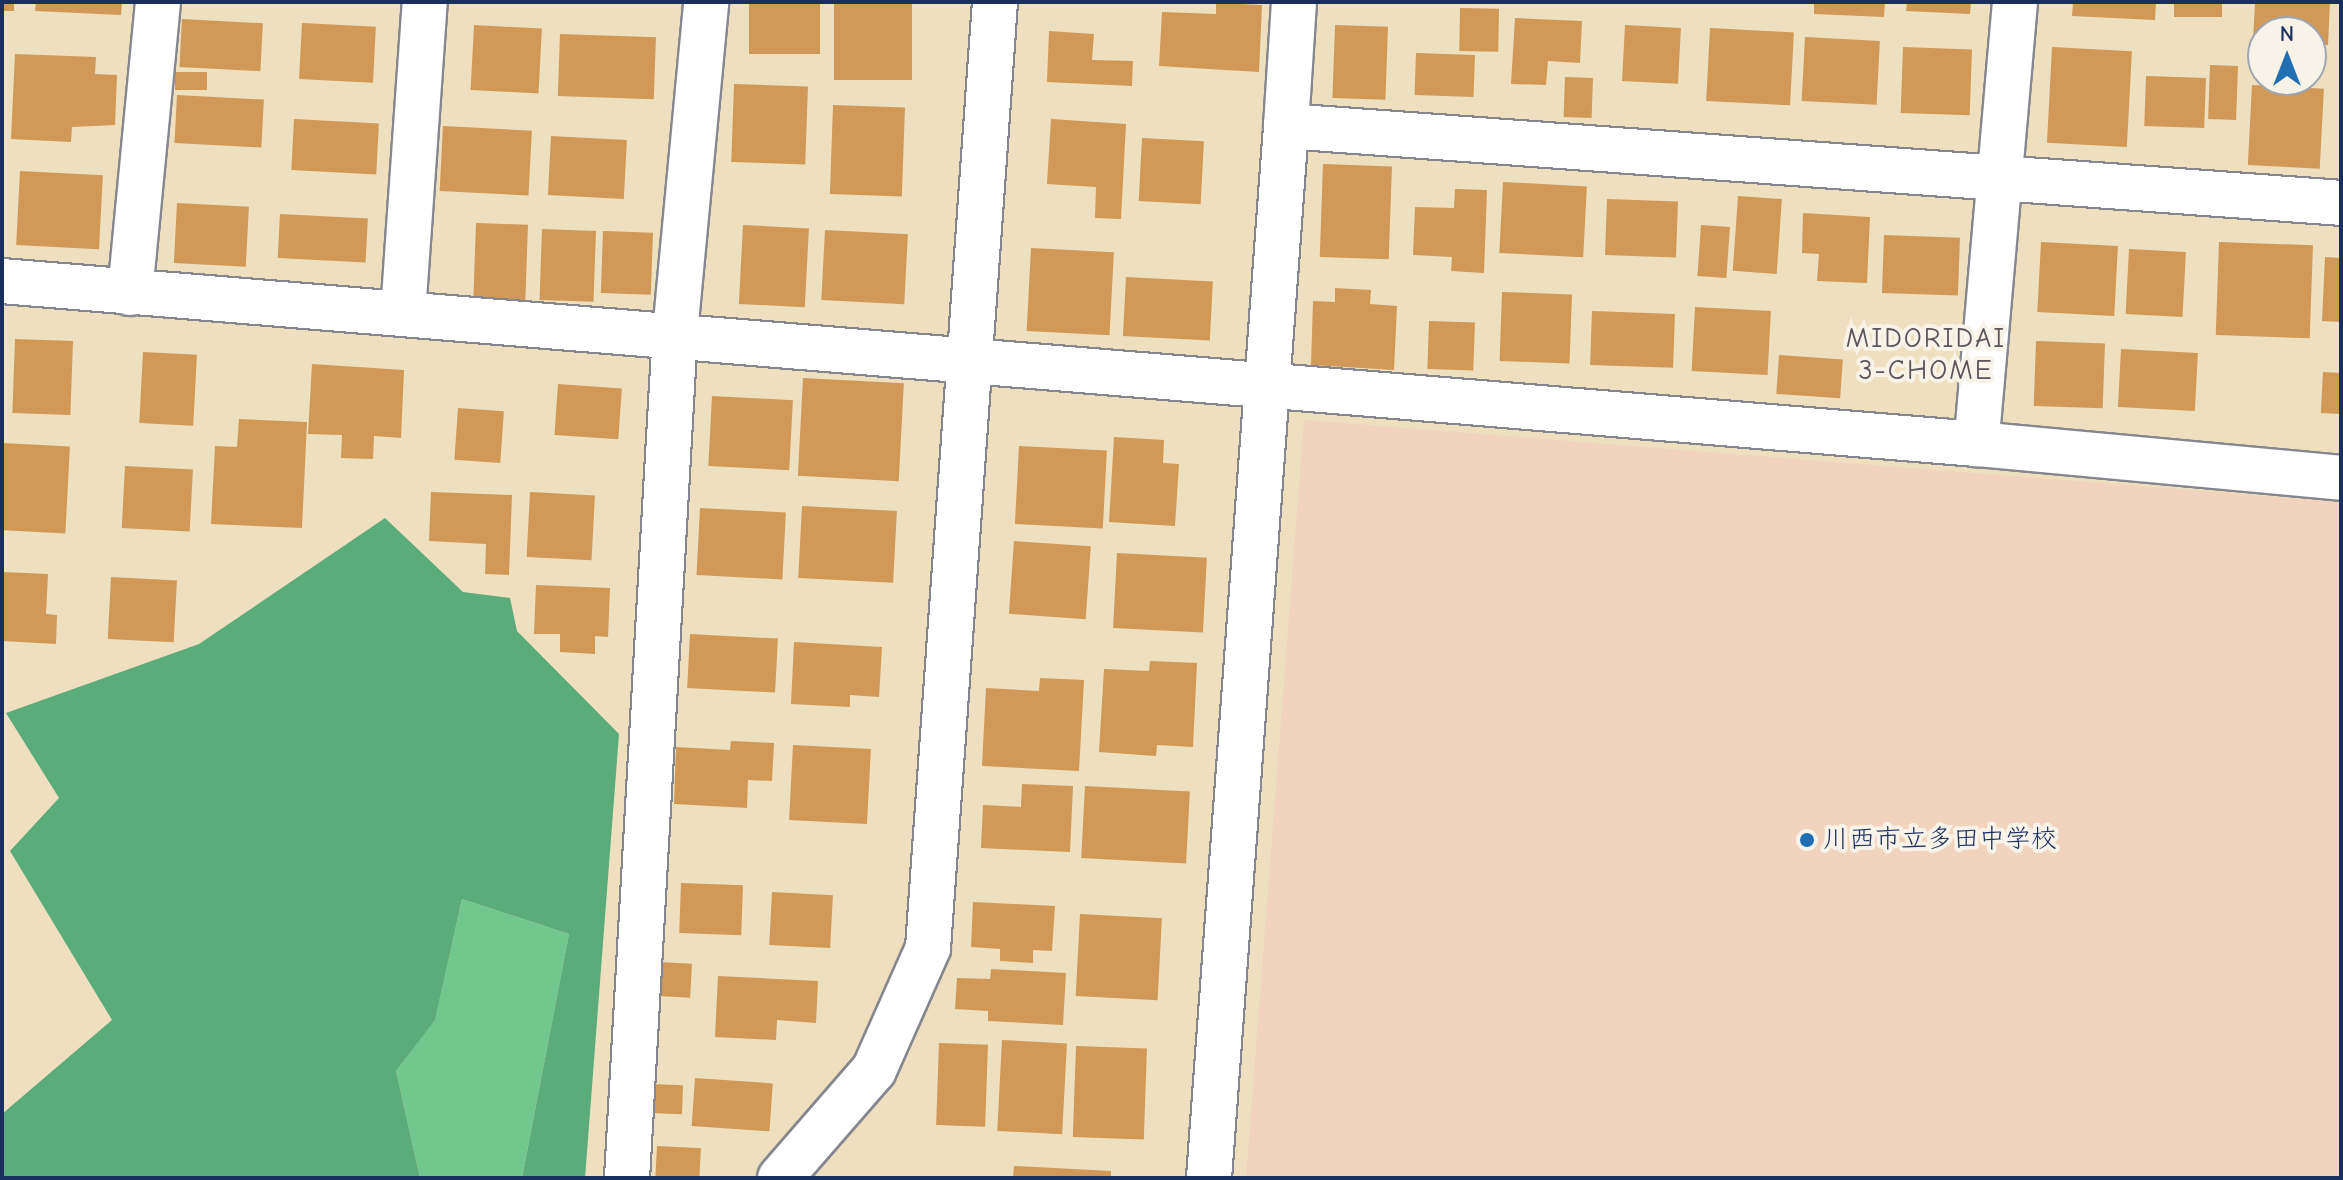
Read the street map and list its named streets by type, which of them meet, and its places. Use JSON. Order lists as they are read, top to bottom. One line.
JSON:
{"districts":["MIDORIDAI 3-CHOME"],"places":["川西市立多田中学校"],"north":"top"}
